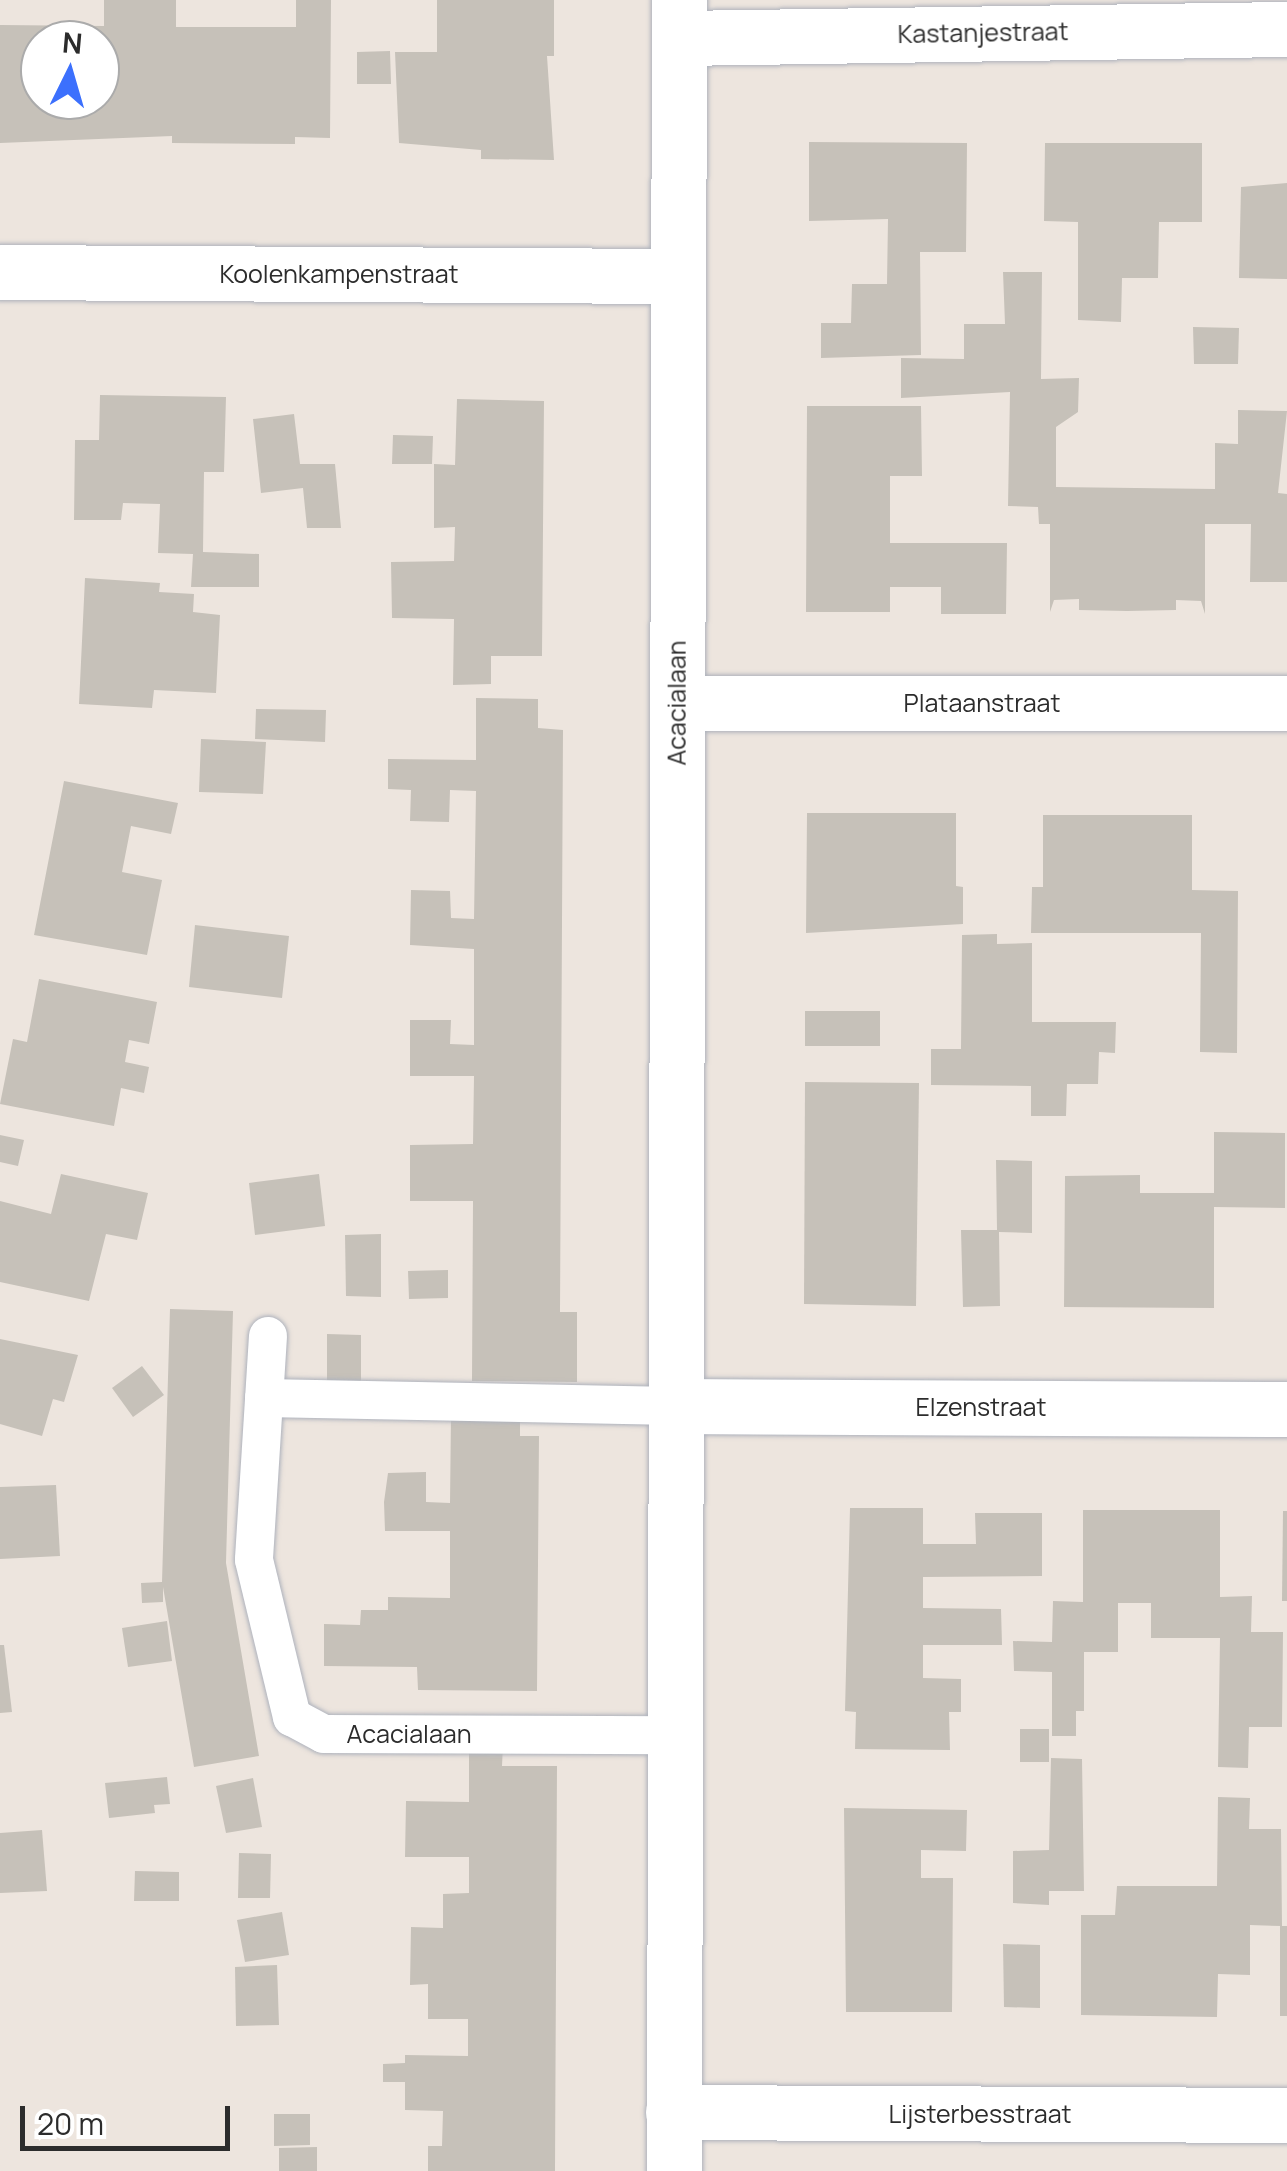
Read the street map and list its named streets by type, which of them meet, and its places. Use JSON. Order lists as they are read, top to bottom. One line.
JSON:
{"streets":{"street":["Kastanjestraat","Koolenkampenstraat","Acacialaan","Plataanstraat","Elzenstraat","Lijsterbesstraat"]},"crossings":[["Kastanjestraat","Acacialaan"],["Koolenkampenstraat","Acacialaan"],["Acacialaan","Plataanstraat"],["Acacialaan","Elzenstraat"],["Acacialaan","Lijsterbesstraat"]],"scale_bar":"20 m","north":"top"}
